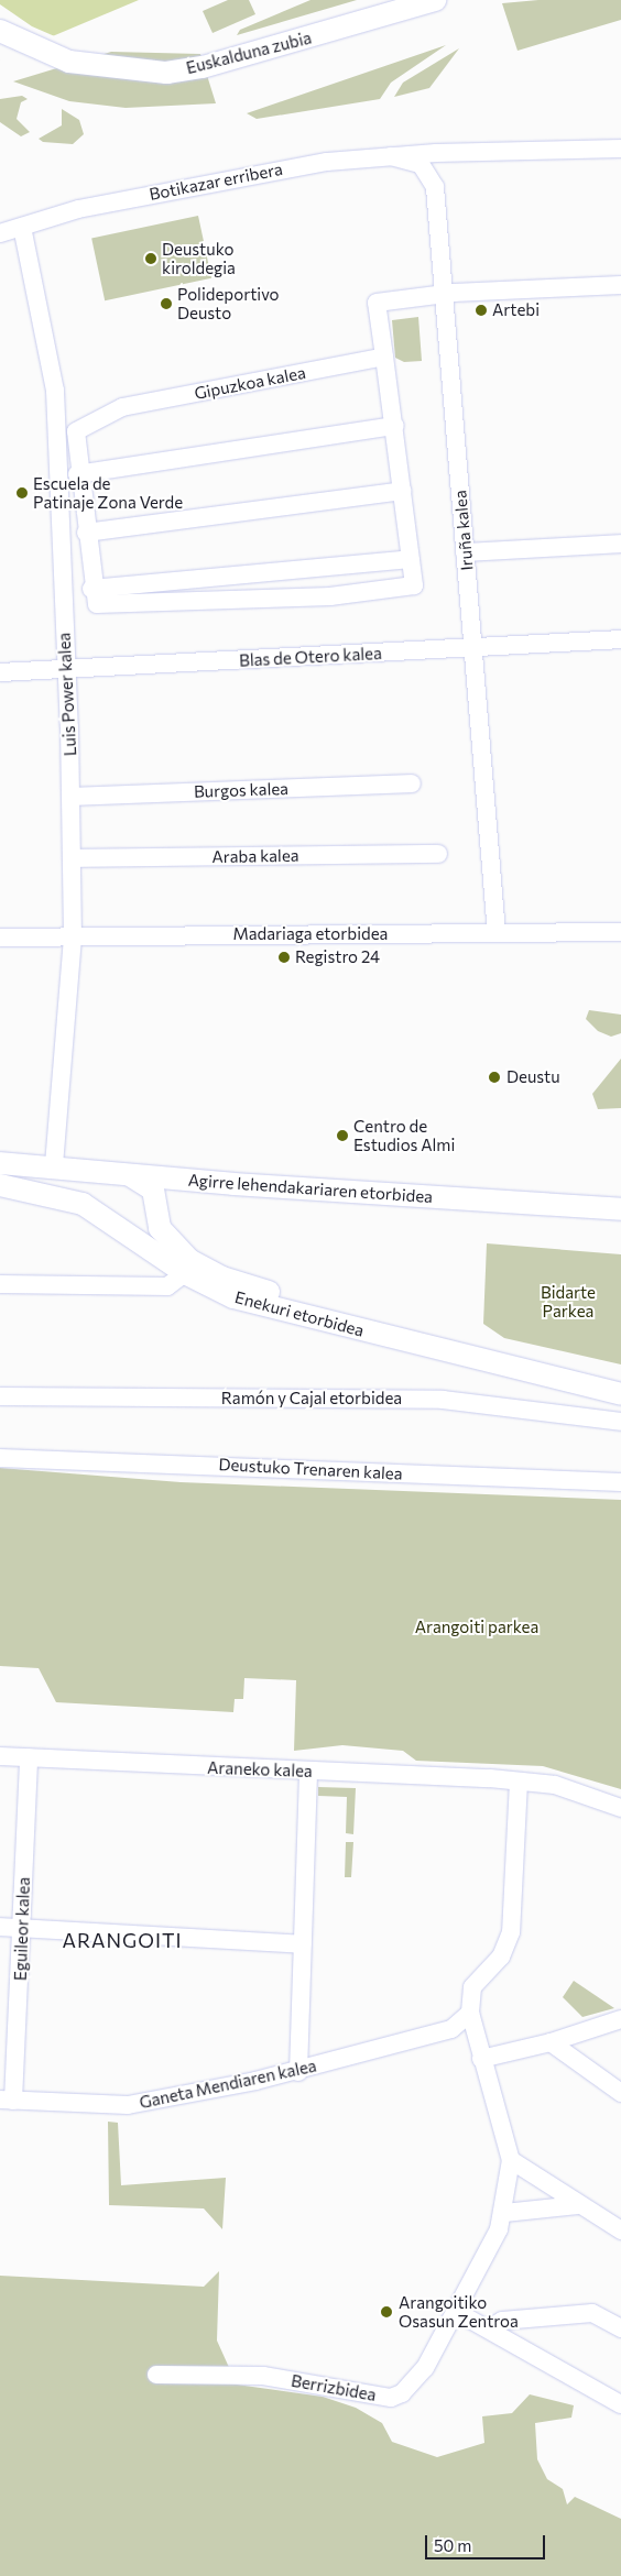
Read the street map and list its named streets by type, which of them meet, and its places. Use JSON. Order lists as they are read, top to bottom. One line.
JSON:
{"streets":{"main road":["Euskalduna zubia","Agirre lehendakariaren etorbidea","Enekuri etorbidea"],"street":["Botikazar erribera","Gipuzkoa kalea","Iruña kalea","Blas de Otero kalea","Luis Power kalea","Burgos kalea","Araba kalea","Madariaga etorbidea","Ramón y Cajal etorbidea","Deustuko Trenaren kalea","Araneko kalea","Eguileor kalea","Ganeta Mendiaren kalea","Berrizbidea"]},"crossings":[["Botikazar erribera","Iruña kalea"],["Botikazar erribera","Luis Power kalea"],["Iruña kalea","Blas de Otero kalea"],["Iruña kalea","Madariaga etorbidea"],["Blas de Otero kalea","Luis Power kalea"],["Luis Power kalea","Burgos kalea"],["Luis Power kalea","Araba kalea"],["Luis Power kalea","Madariaga etorbidea"],["Luis Power kalea","Agirre lehendakariaren etorbidea"],["Agirre lehendakariaren etorbidea","Enekuri etorbidea"],["Araneko kalea","Eguileor kalea"],["Eguileor kalea","Ganeta Mendiaren kalea"]],"districts":["ARANGOITI"],"parks":["Bidarte Parkea","Arangoiti parkea"],"places":["Deustuko kiroldegia","Polideportivo Deusto","Artebi","Escuela de Patinaje Zona Verde","Registro 24","Deustu","Centro de Estudios Almi","Arangoitiko Osasun Zentroa"],"scale_bar":"50 m"}
